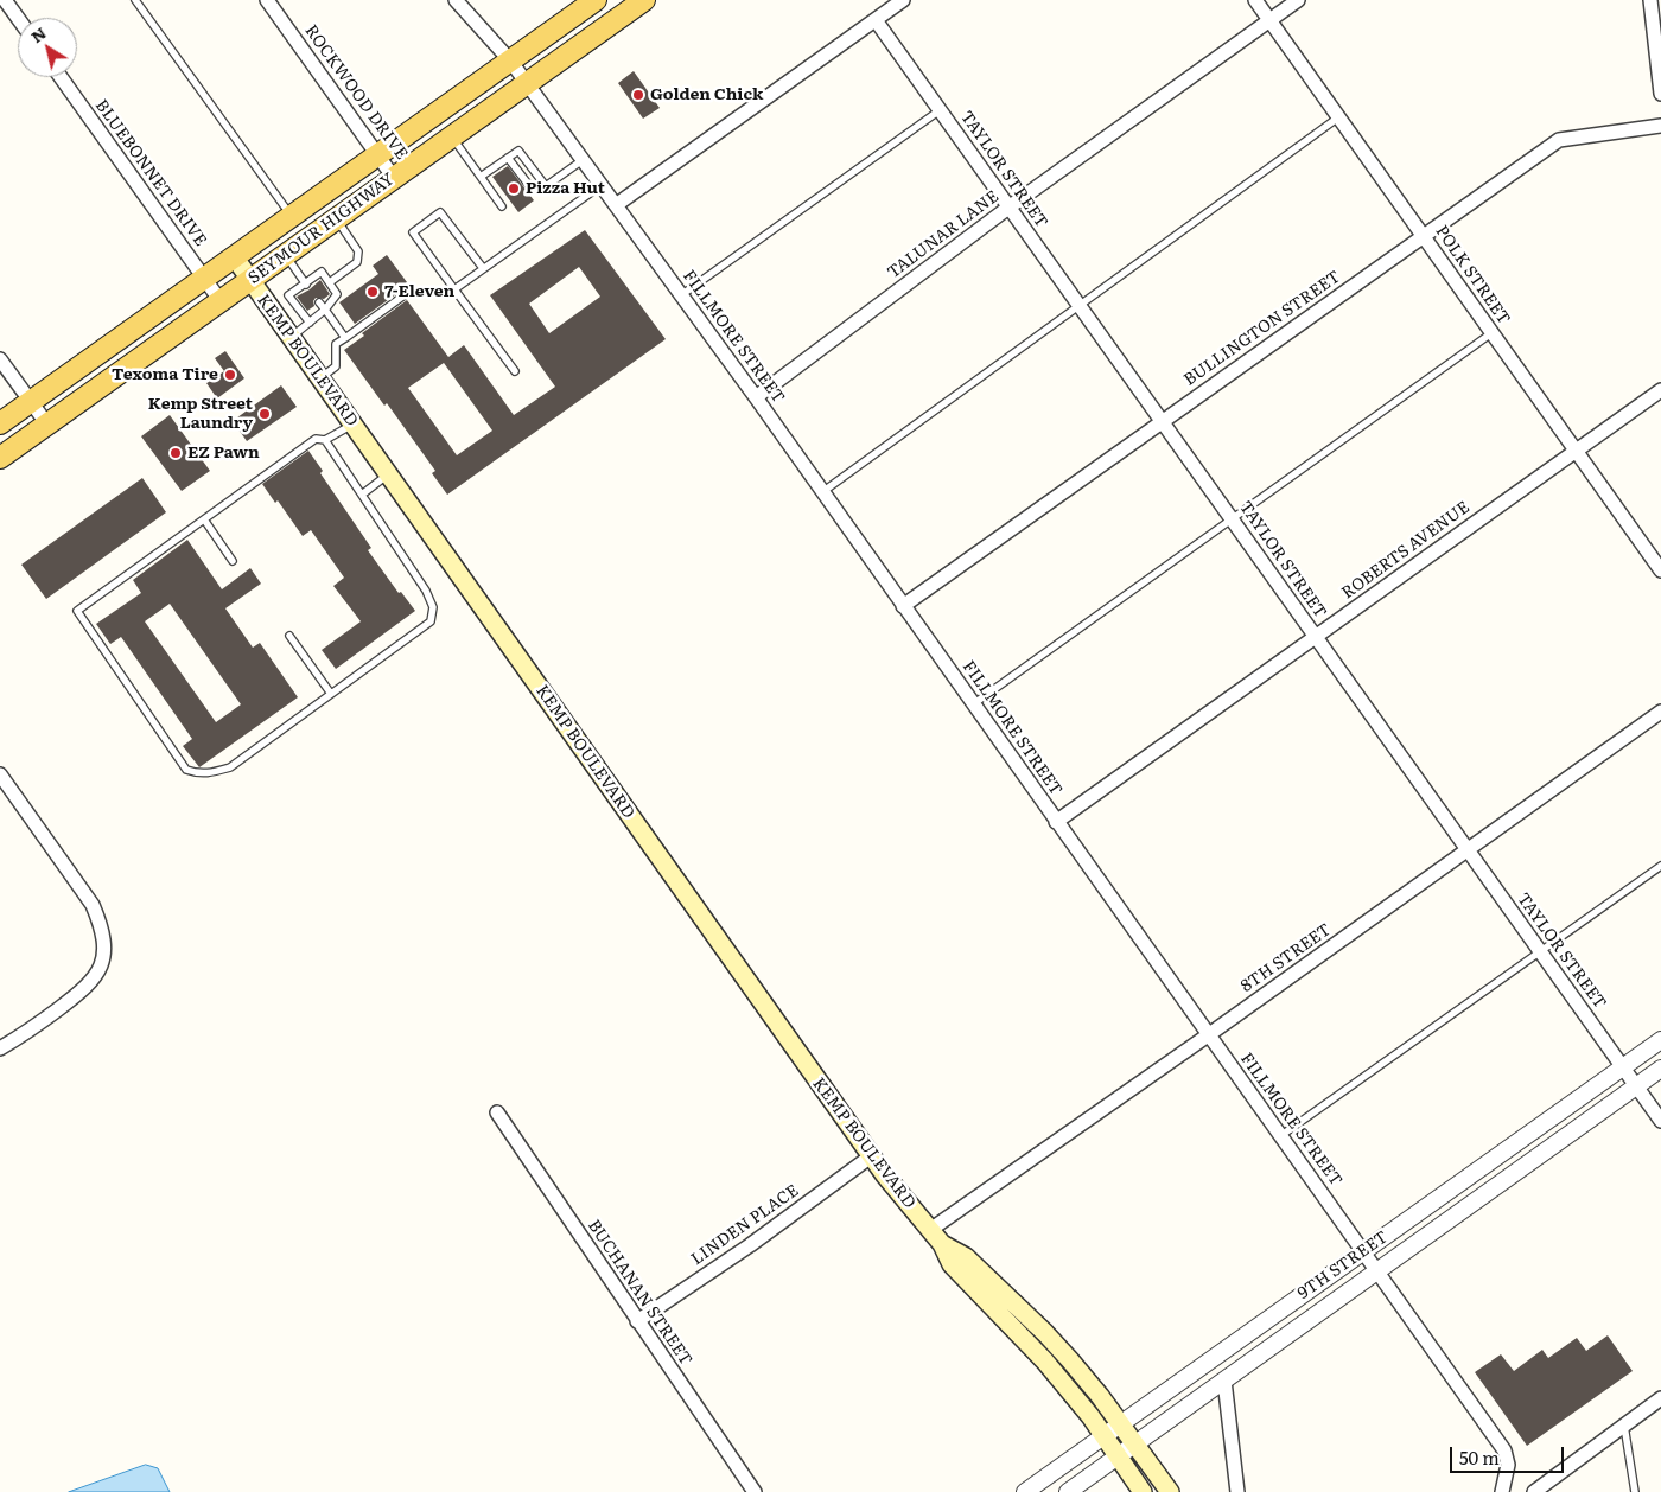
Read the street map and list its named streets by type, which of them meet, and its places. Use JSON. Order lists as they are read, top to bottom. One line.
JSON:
{"streets":{"main road":["SEYMOUR HIGHWAY","KEMP BOULEVARD"],"street":["ROCKWOOD DRIVE","TAYLOR STREET","BLUEBONNET DRIVE","TALUNAR LANE","POLK STREET","BULLINGTON STREET","FILLMORE STREET","ROBERTS AVENUE","8TH STREET","LINDEN PLACE","9TH STREET","BUCHANAN STREET"]},"crossings":[["ROCKWOOD DRIVE","SEYMOUR HIGHWAY"],["TAYLOR STREET","TALUNAR LANE"],["TAYLOR STREET","BULLINGTON STREET"],["TAYLOR STREET","ROBERTS AVENUE"],["TAYLOR STREET","8TH STREET"],["TAYLOR STREET","9TH STREET"],["BLUEBONNET DRIVE","SEYMOUR HIGHWAY"],["SEYMOUR HIGHWAY","FILLMORE STREET"],["SEYMOUR HIGHWAY","KEMP BOULEVARD"],["TALUNAR LANE","POLK STREET"],["TALUNAR LANE","FILLMORE STREET"],["POLK STREET","BULLINGTON STREET"],["POLK STREET","ROBERTS AVENUE"],["BULLINGTON STREET","FILLMORE STREET"],["FILLMORE STREET","ROBERTS AVENUE"],["FILLMORE STREET","8TH STREET"],["FILLMORE STREET","9TH STREET"],["KEMP BOULEVARD","8TH STREET"],["KEMP BOULEVARD","LINDEN PLACE"],["KEMP BOULEVARD","9TH STREET"],["LINDEN PLACE","BUCHANAN STREET"]],"places":["Golden Chick","Pizza Hut","7-Eleven","Texoma Tire","Kemp Street Laundry","EZ Pawn"],"scale_bar":"50 m","north":"top left"}
